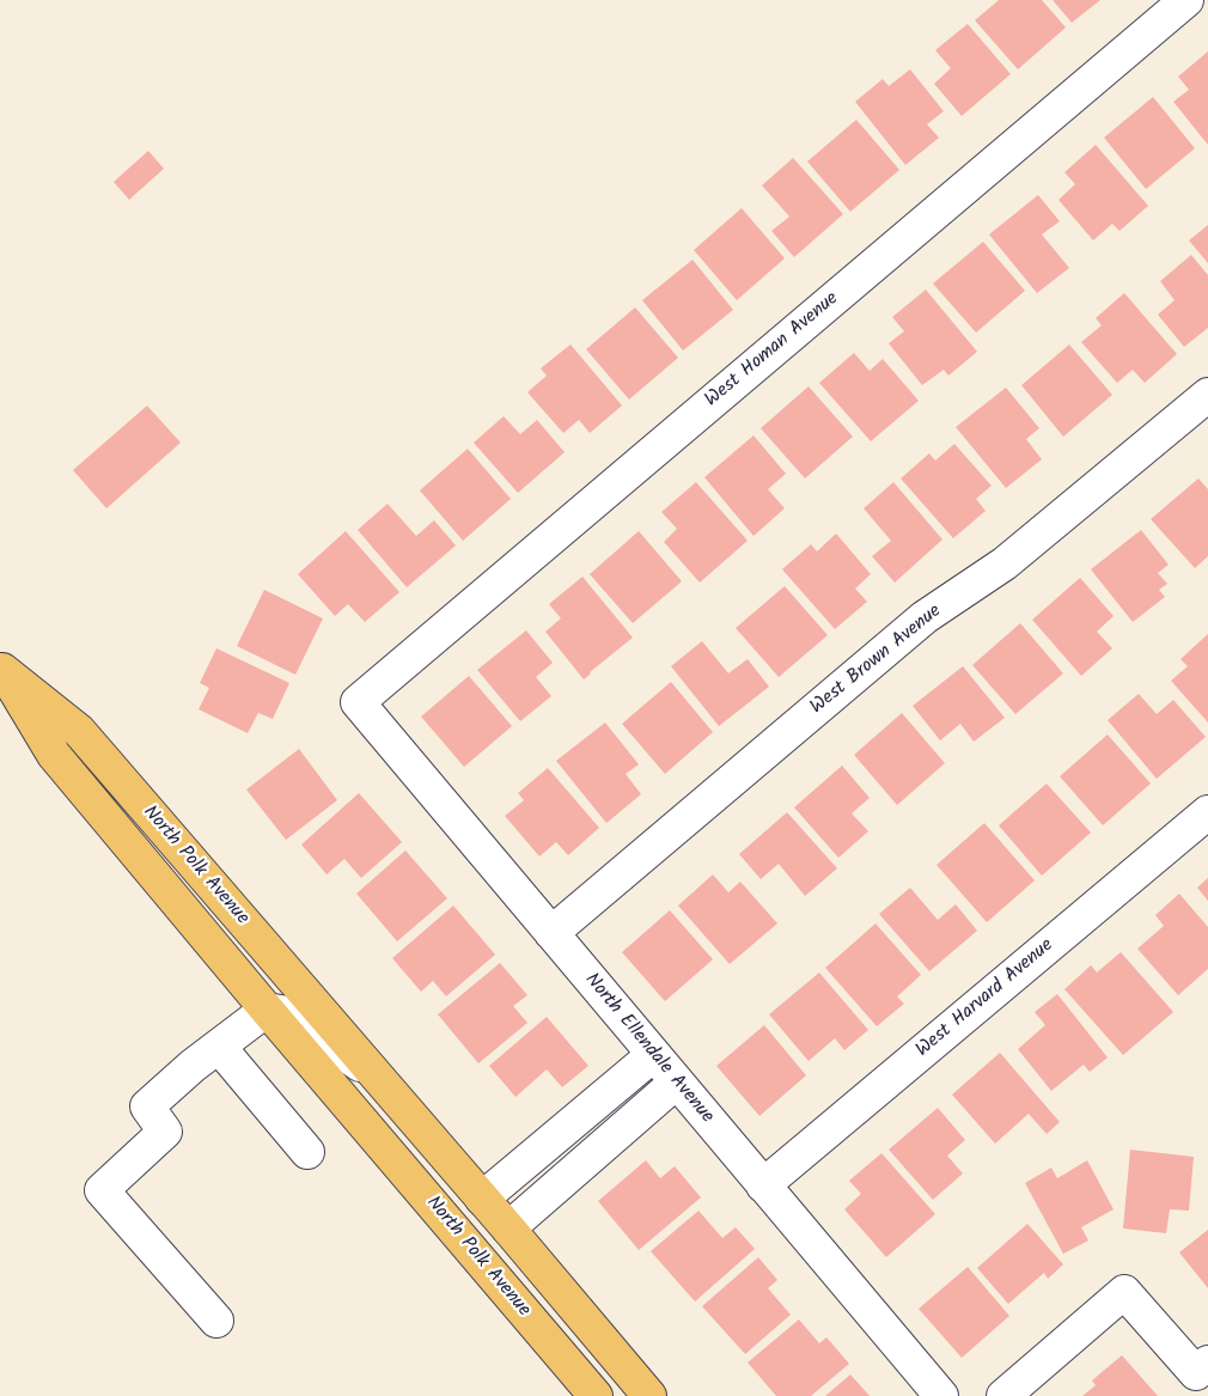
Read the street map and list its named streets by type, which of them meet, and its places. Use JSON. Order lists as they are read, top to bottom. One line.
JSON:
{"streets":{"main road":["North Polk Avenue"],"street":["West Homan Avenue","West Brown Avenue","West Harvard Avenue","North Ellendale Avenue"]},"crossings":[["West Homan Avenue","North Ellendale Avenue"],["West Brown Avenue","North Ellendale Avenue"],["West Harvard Avenue","North Ellendale Avenue"]]}
